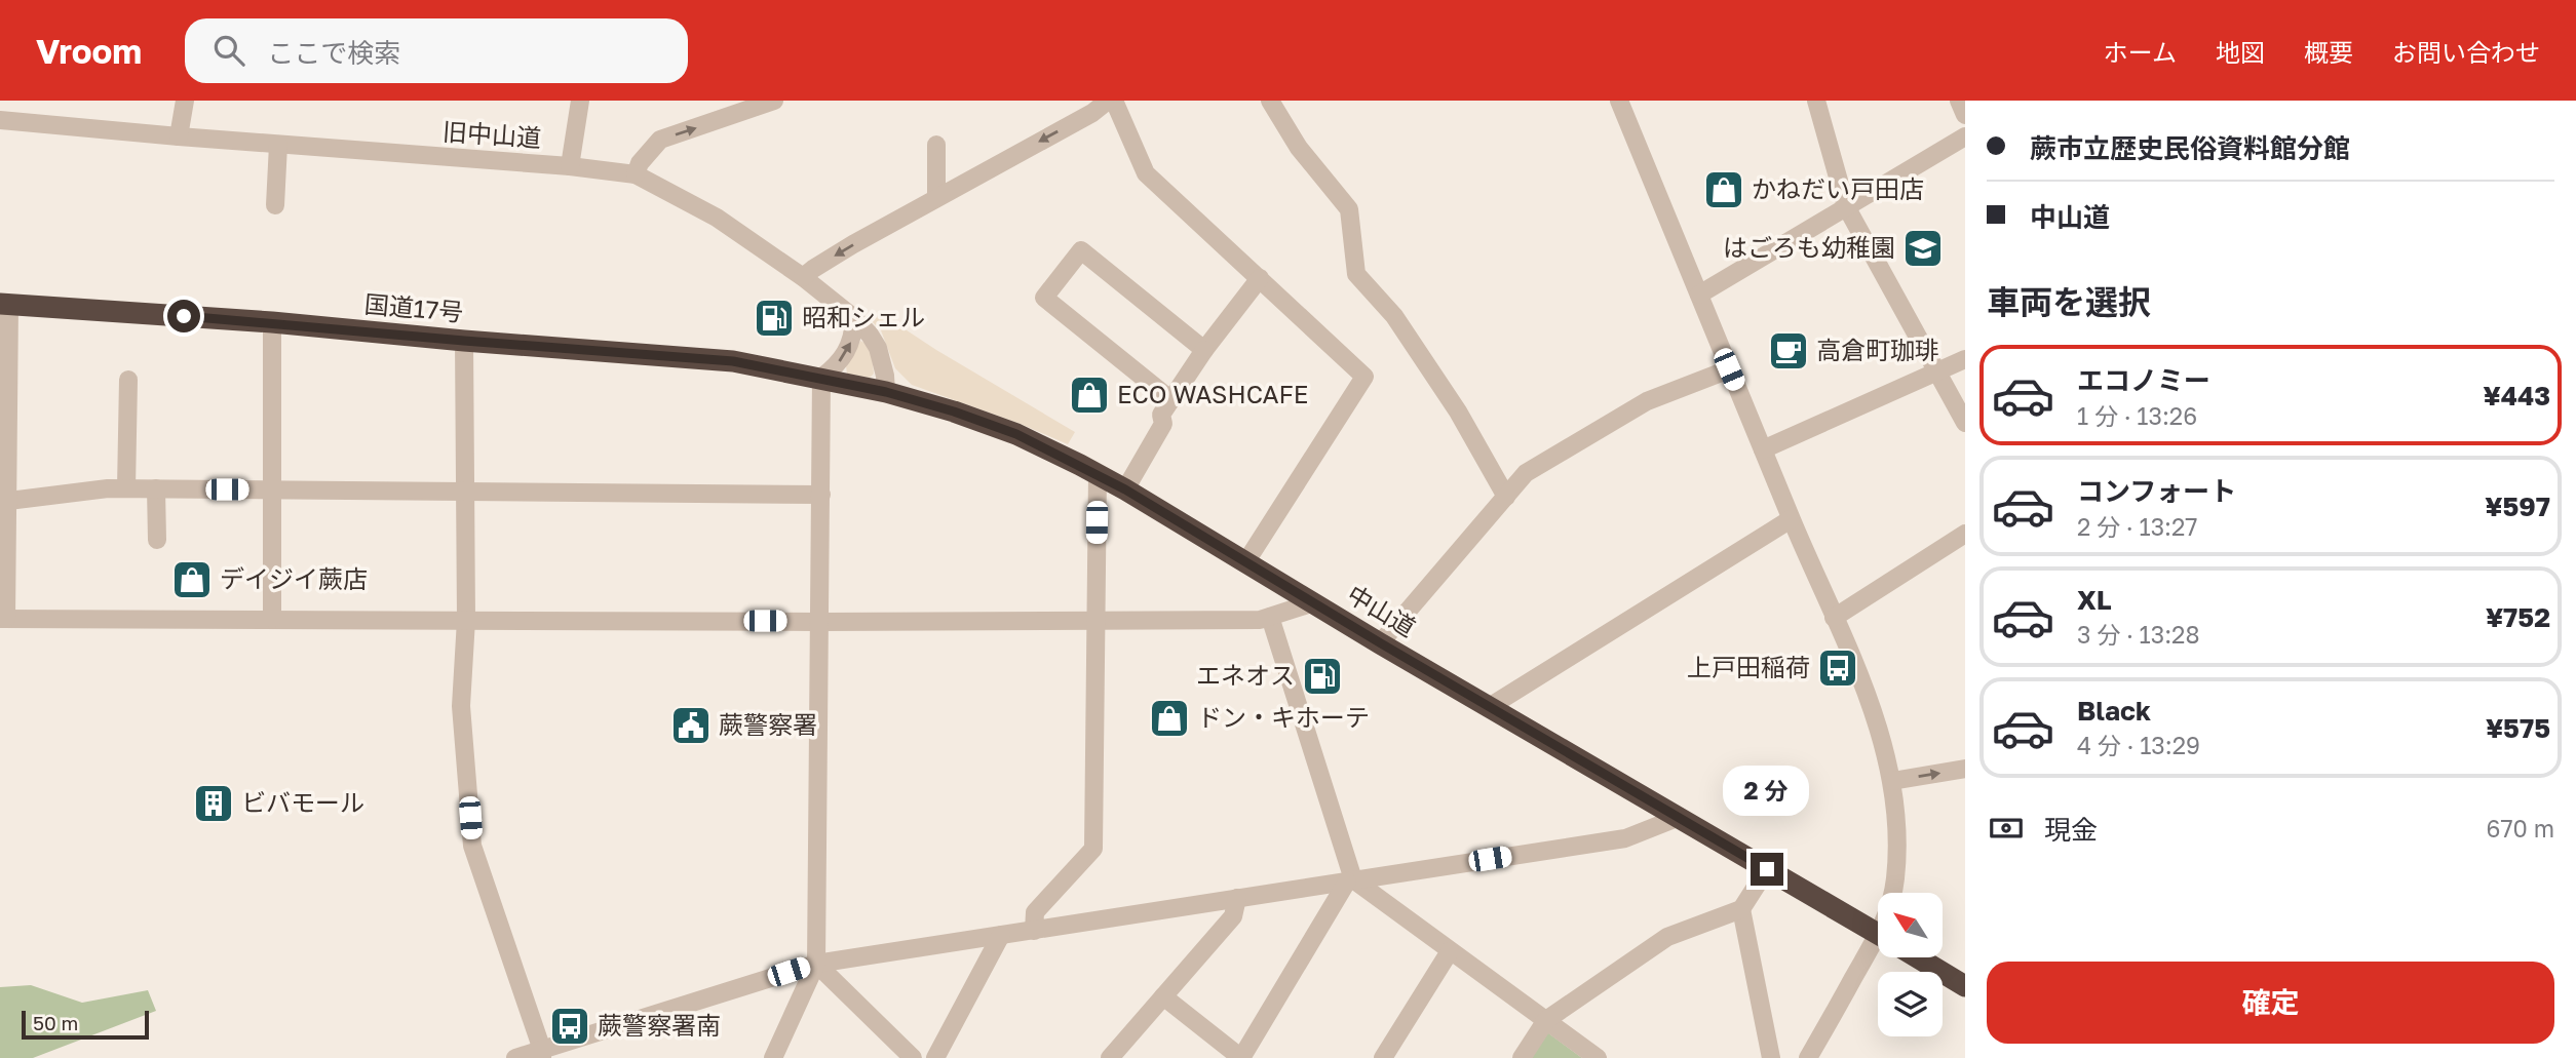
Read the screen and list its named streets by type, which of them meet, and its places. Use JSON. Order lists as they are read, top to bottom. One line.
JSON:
{"streets":{"highway":["国道17号","中山道"],"street":["旧中山道"]},"crossings":[["旧中山道","中山道"],["国道17号","中山道"]],"places":{"shop":["かねだい戸田店","ECO WASHCAFE","デイジイ蕨店","ドン・キホーテ"],"school or university":["はごろも幼稚園"],"fuel station":["昭和シェル","エネオス"],"cafe":["高倉町珈琲"],"bus stop":["上戸田稲荷","蕨警察署南"],"public building":["蕨警察署"],"building":["ビバモール"]},"scale_bar":"50 m","north":"top left","page":{"header":"Vroom","search":"ここで検索","nav":["ホーム","地図","概要","お問い合わせ"],"banner":["蕨市立歴史民俗資料館分館","中山道"],"heading":"車両を選択","list":[{"name":"エコノミー","note":"1 分 · 13:26","value":"¥443"},{"name":"コンフォート","note":"2 分 · 13:27","value":"¥597"},{"name":"XL","note":"3 分 · 13:28","value":"¥752"},{"name":"Black","note":"4 分 · 13:29","value":"¥575"}],"bubble":"2 分","pay":["現金","670 m"],"buttons":"確定","scale":"50 m"}}
